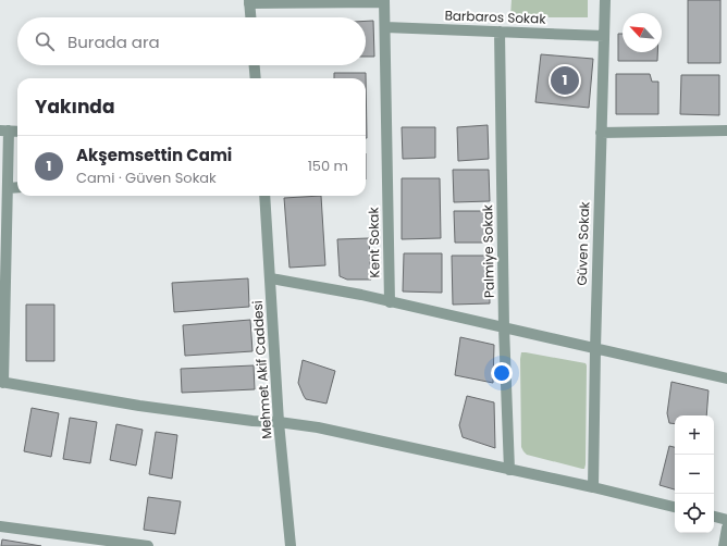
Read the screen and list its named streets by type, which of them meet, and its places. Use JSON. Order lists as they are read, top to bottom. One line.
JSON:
{"streets":{"street":["Barbaros Sokak","Kent Sokak","Güven Sokak","Palmiye Sokak","Mehmet Akif Caddesi"]},"crossings":[["Barbaros Sokak","Kent Sokak"],["Barbaros Sokak","Güven Sokak"],["Barbaros Sokak","Palmiye Sokak"]],"north":"top left","page":{"search":"Burada ara","pins":"1","heading":"Yakında","list":[{"mark":"1","name":"Akşemsettin Cami","note":"Cami · Güven Sokak","value":"150 m"}],"map_buttons":["+","−"]}}
